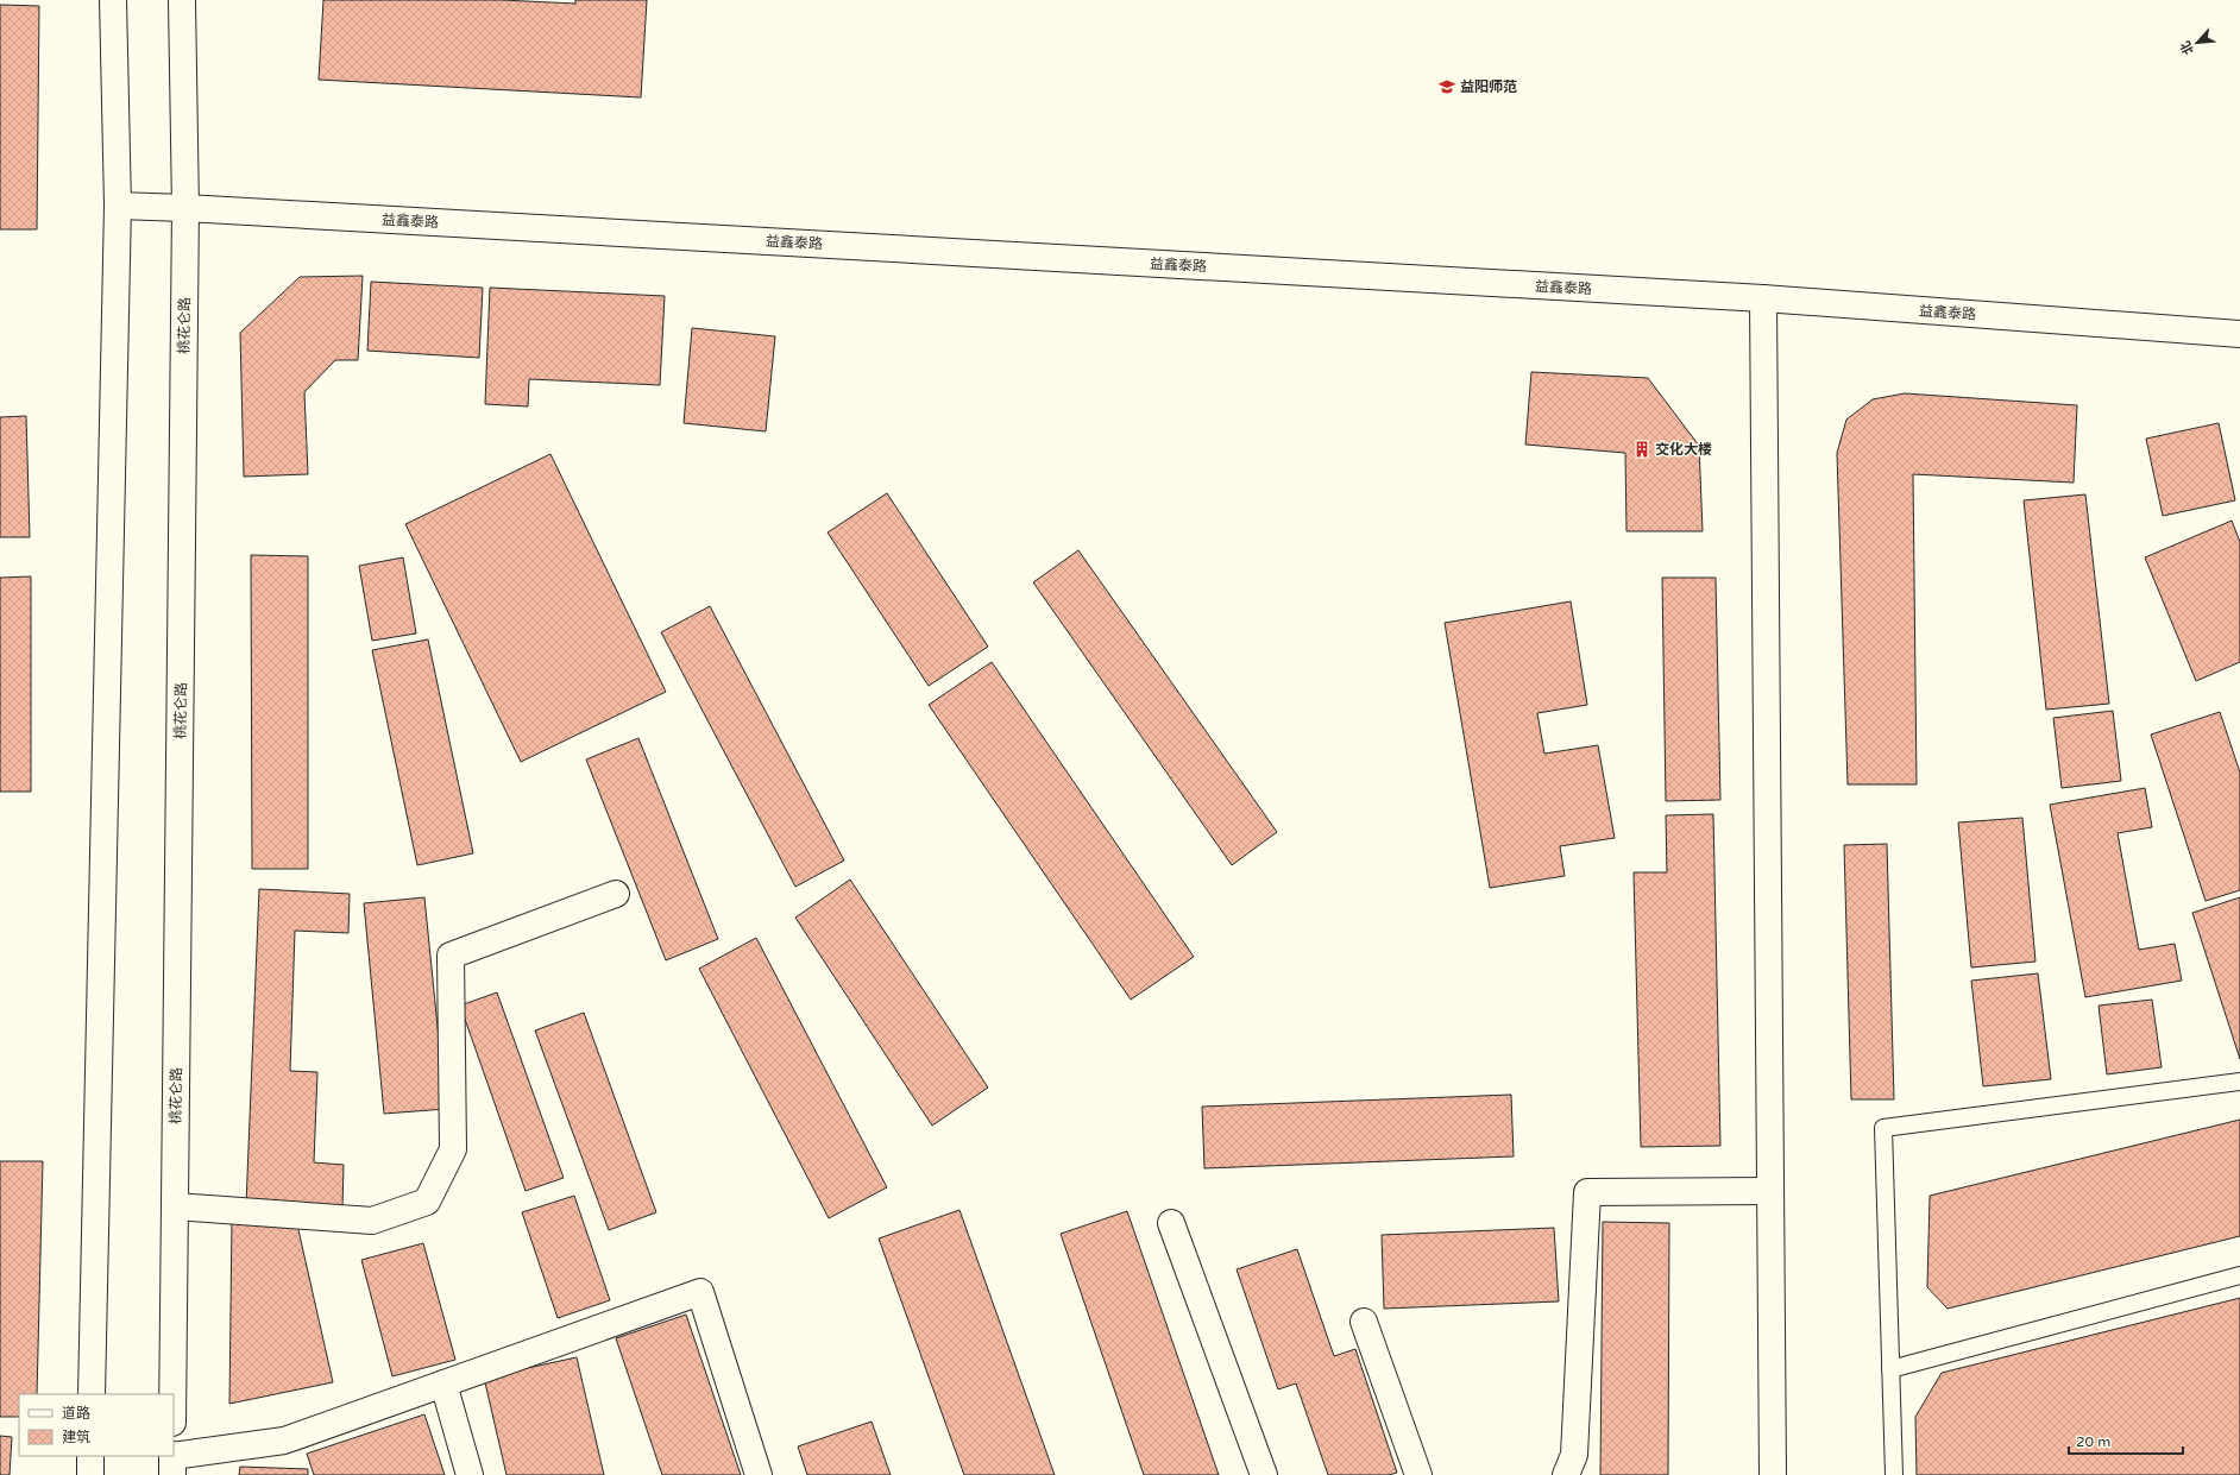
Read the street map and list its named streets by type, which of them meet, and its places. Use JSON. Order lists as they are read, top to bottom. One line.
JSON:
{"streets":{"street":["益鑫泰路","桃花仑路"]},"crossings":[["益鑫泰路","桃花仑路"]],"places":{"school or university":["益阳师范"],"building":["交化大楼"]},"legend":["道路","建筑"],"scale_bar":"20 m","north":"bottom left"}
